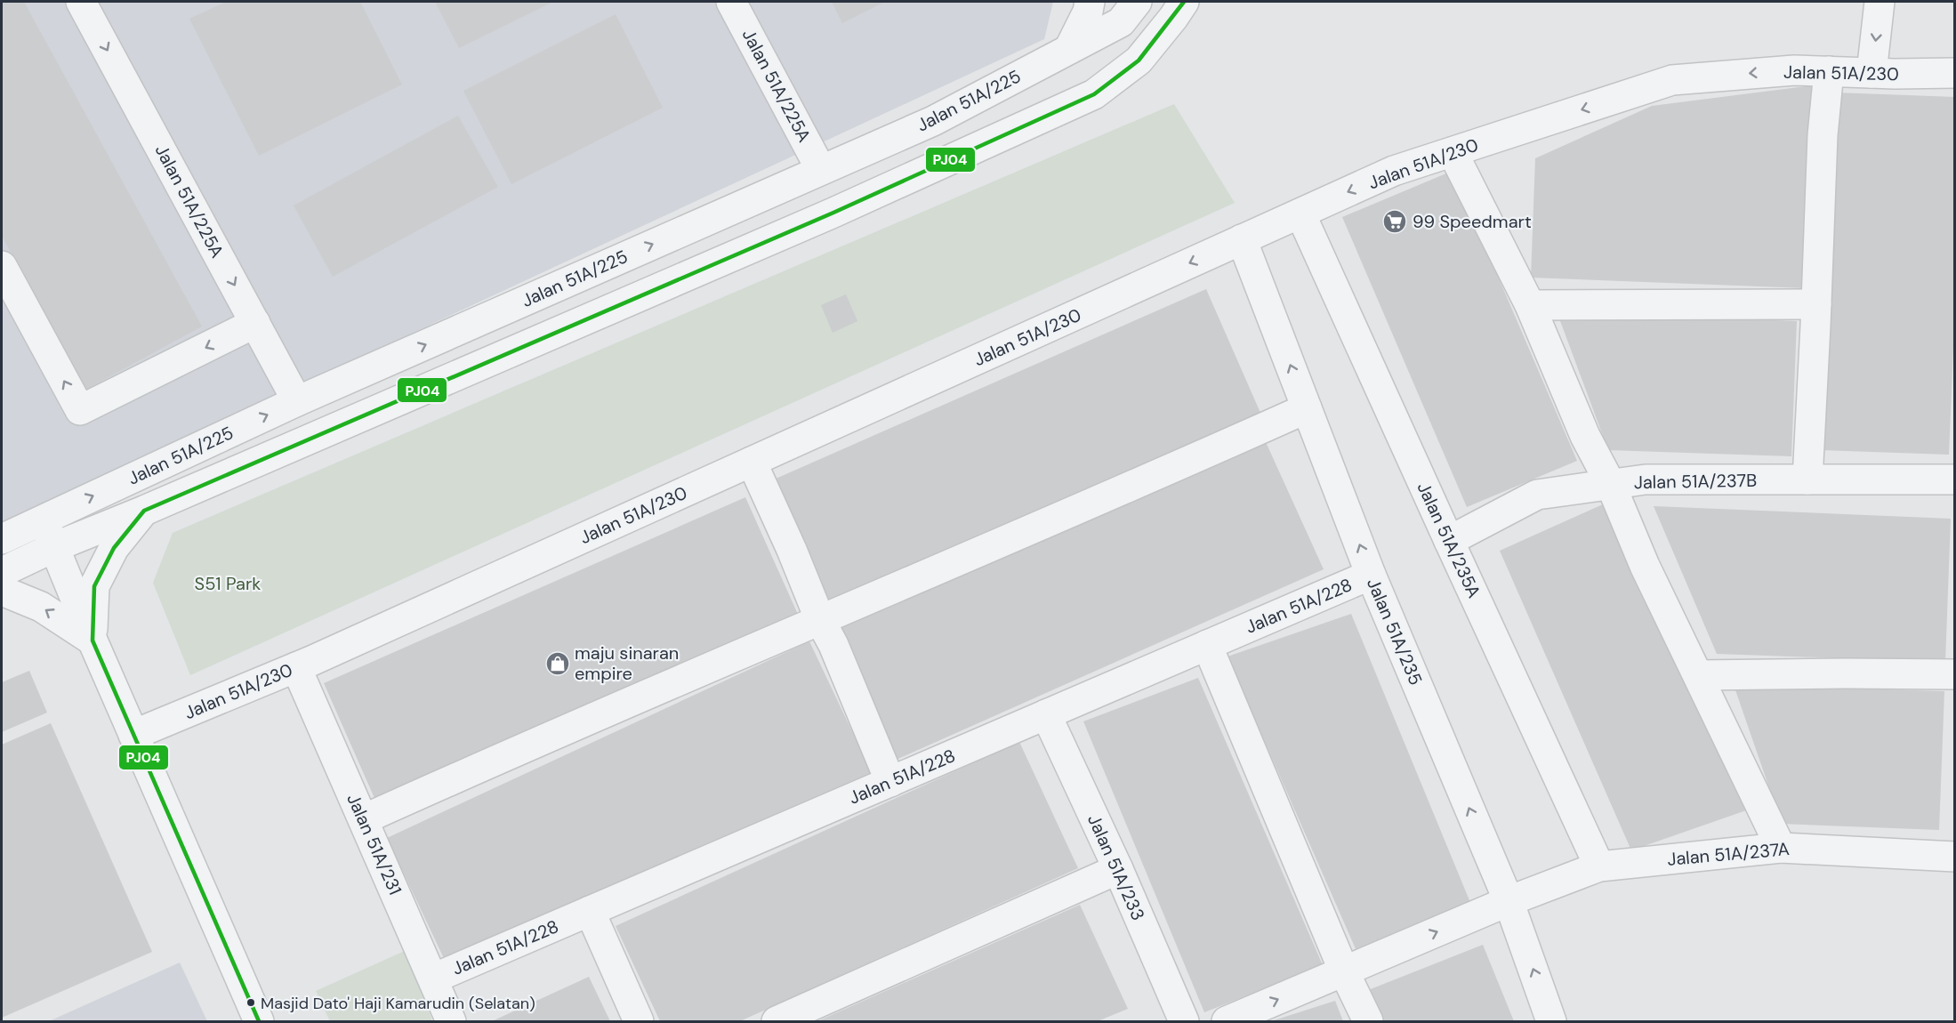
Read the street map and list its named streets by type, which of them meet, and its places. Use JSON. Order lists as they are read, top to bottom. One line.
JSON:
{"streets":{"street":["Jalan 51A/230","Jalan 51A/225A","Jalan 51A/225","Jalan 51A/237B","Jalan 51A/235A","Jalan 51A/228","Jalan 51A/235","Jalan 51A/231","Jalan 51A/237A","Jalan 51A/233"]},"crossings":[["Jalan 51A/230","Jalan 51A/235A"],["Jalan 51A/230","Jalan 51A/235"],["Jalan 51A/230","Jalan 51A/231"],["Jalan 51A/225A","Jalan 51A/225"],["Jalan 51A/237B","Jalan 51A/235A"],["Jalan 51A/235A","Jalan 51A/237A"],["Jalan 51A/228","Jalan 51A/235"],["Jalan 51A/228","Jalan 51A/231"],["Jalan 51A/228","Jalan 51A/233"],["Jalan 51A/235","Jalan 51A/237A"]],"one_way":["Jalan 51A/225A","Jalan 51A/237A"],"parks":["S51 Park"],"places":{"supermarket":["99 Speedmart"],"shop":["maju sinaran empire"],"other":["Masjid Dato' Haji Kamarudin (Selatan)"]},"lines":["transit line PJ04"]}
